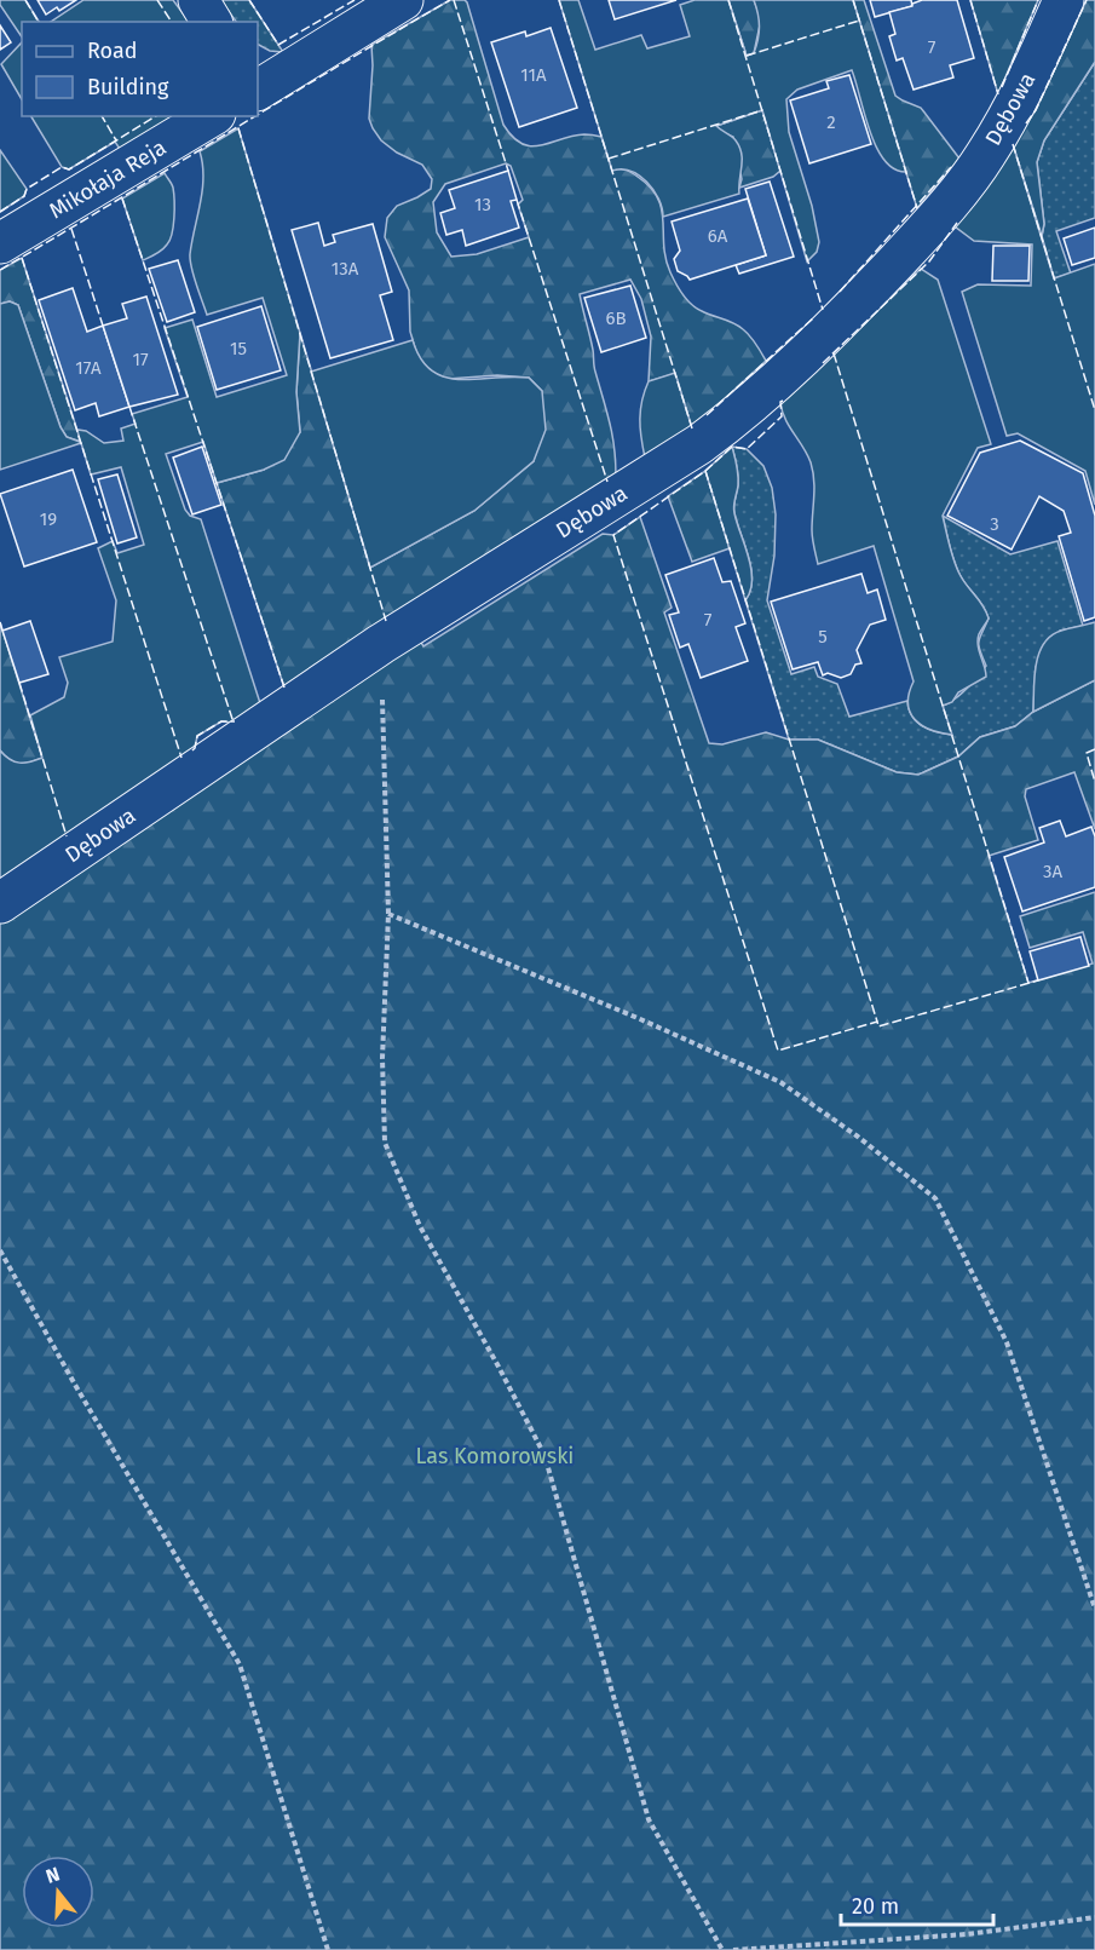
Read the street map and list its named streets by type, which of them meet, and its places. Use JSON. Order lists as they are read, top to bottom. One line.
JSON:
{"streets":{"street":["Dębowa","Mikołaja Reja"]},"parks":["Las Komorowski"],"house_numbers":["7","11A","2","13","6A","13A","6B","15","17","17A","19","3","7","5","3A"],"legend":["Road","Building"],"scale_bar":"20 m","north":"top"}
